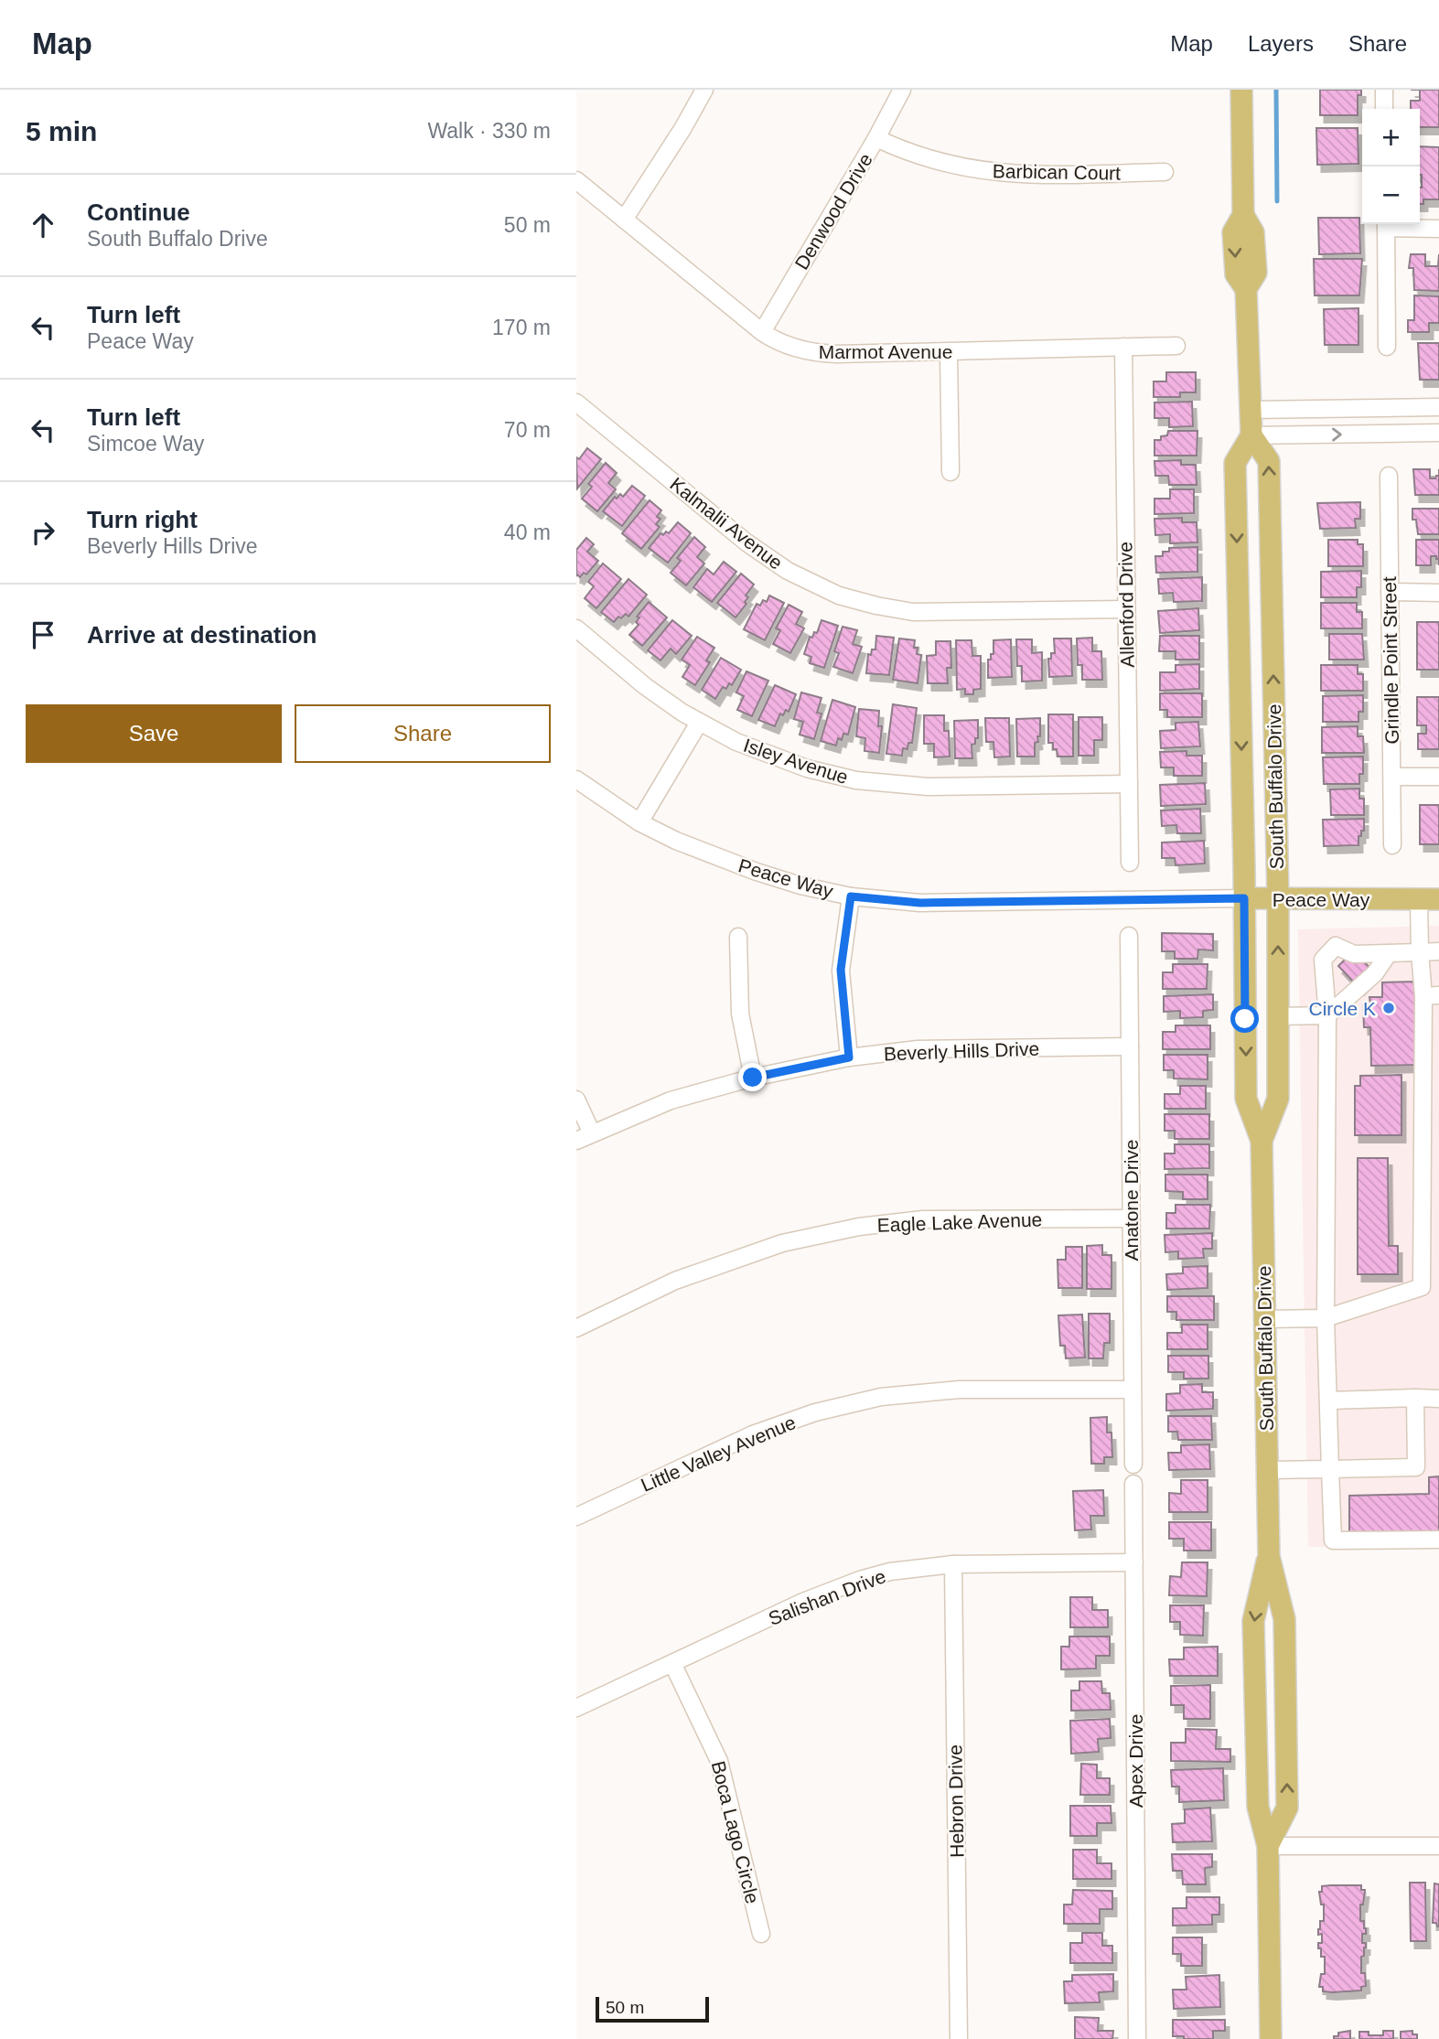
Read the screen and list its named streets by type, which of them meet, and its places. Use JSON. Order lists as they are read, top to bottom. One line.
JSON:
{"streets":{"main road":["South Buffalo Drive","Peace Way"],"street":["Barbican Court","Denwood Drive","Marmot Avenue","Kalmalii Avenue","Allenford Drive","Grindle Point Street","Isley Avenue","Beverly Hills Drive","Anatone Drive","Eagle Lake Avenue","Little Valley Avenue","Salishan Drive","Apex Drive","Hebron Drive","Boca Lago Circle"]},"crossings":[["Barbican Court","Denwood Drive"],["Denwood Drive","Marmot Avenue"],["Marmot Avenue","Allenford Drive"],["Kalmalii Avenue","Allenford Drive"],["Allenford Drive","Isley Avenue"],["South Buffalo Drive","Peace Way"],["Beverly Hills Drive","Anatone Drive"],["Anatone Drive","Eagle Lake Avenue"],["Anatone Drive","Little Valley Avenue"],["Salishan Drive","Apex Drive"],["Salishan Drive","Hebron Drive"],["Salishan Drive","Boca Lago Circle"]],"places":["Circle K"],"scale_bar":"50 m","page":{"header":"Map","nav":["Map","Layers","Share"],"heading":["5 min","Walk · 330 m"],"map_buttons":["+","−"],"list":[["Continue","South Buffalo Drive","50 m"],["Turn left","Peace Way","170 m"],["Turn left","Simcoe Way","70 m"],["Turn right","Beverly Hills Drive","40 m"],"Arrive at destination"],"buttons":["Save","Share"],"scale":"50 m"}}
